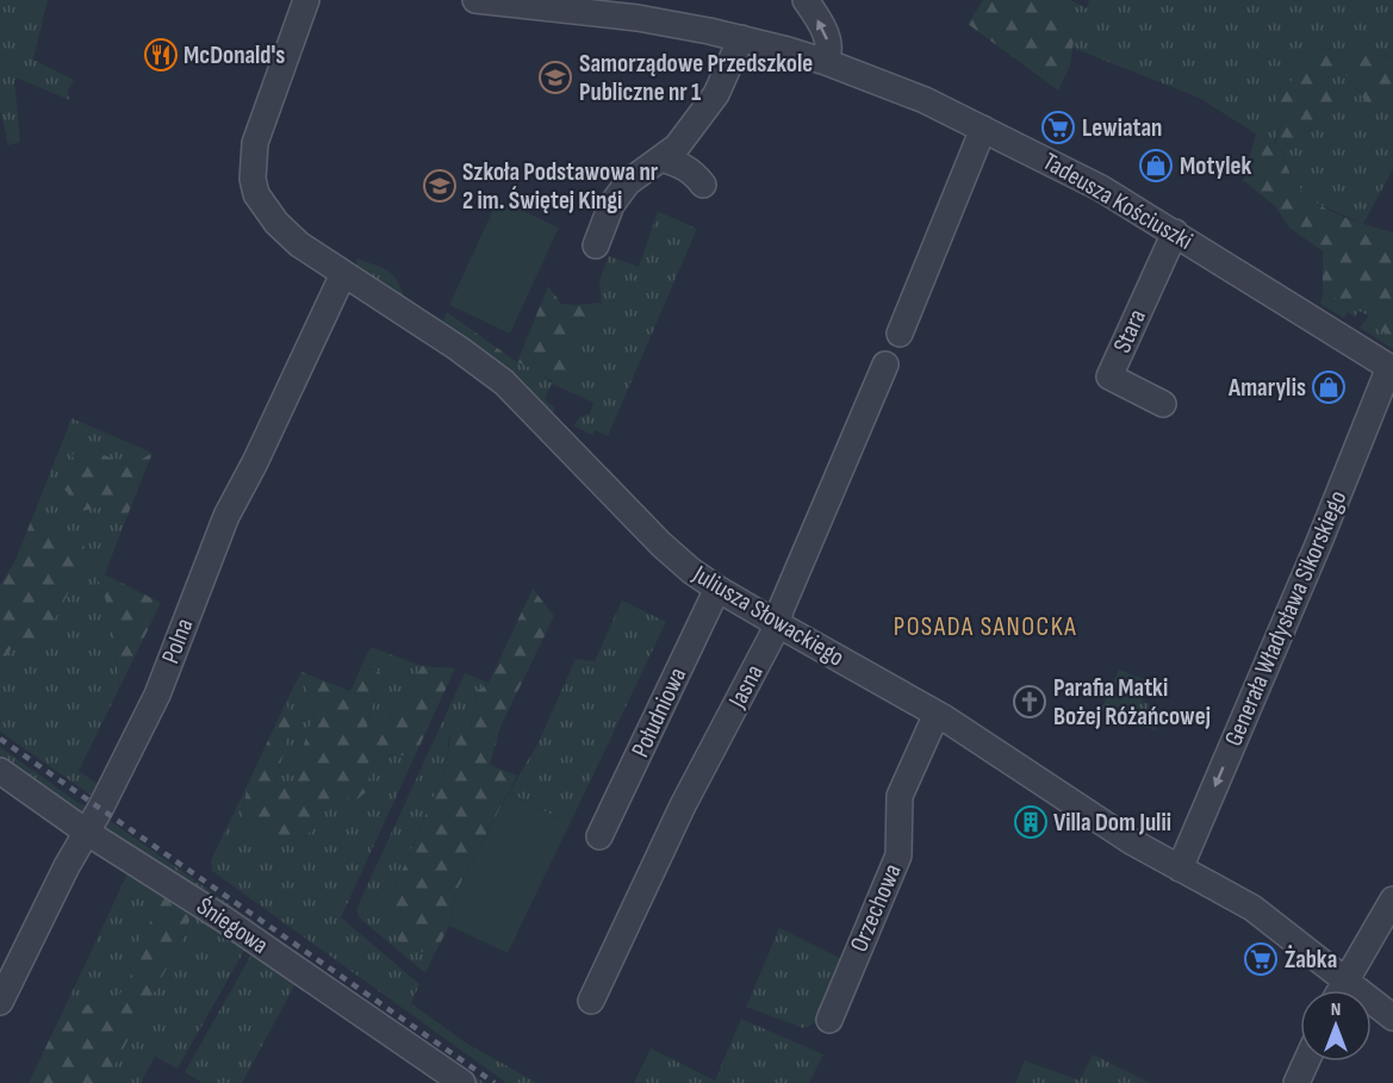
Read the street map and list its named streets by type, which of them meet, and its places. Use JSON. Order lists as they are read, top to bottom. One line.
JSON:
{"streets":{"street":["Tadeusza Kościuszki","Stara","Juliusza Słowackiego","Generała Władysława Sikorskiego","Polna","Jasna","Południowa","Orzechowa","Śniegowa"]},"crossings":[["Tadeusza Kościuszki","Stara"],["Tadeusza Kościuszki","Generała Władysława Sikorskiego"],["Juliusza Słowackiego","Generała Władysława Sikorskiego"],["Juliusza Słowackiego","Polna"],["Juliusza Słowackiego","Jasna"],["Juliusza Słowackiego","Południowa"],["Juliusza Słowackiego","Orzechowa"],["Polna","Śniegowa"]],"one_way":["Generała Władysława Sikorskiego"],"districts":["POSADA SANOCKA"],"places":{"restaurant":["McDonald's"],"school or university":["Samorządowe Przedszkole Publiczne nr 1","Szkoła Podstawowa nr 2 im. Świętej Kingi"],"supermarket":["Lewiatan","Żabka"],"shop":["Motylek","Amarylis"],"church":["Parafia Matki Bożej Różańcowej"],"building":["Villa Dom Julii"]},"north":"top"}
